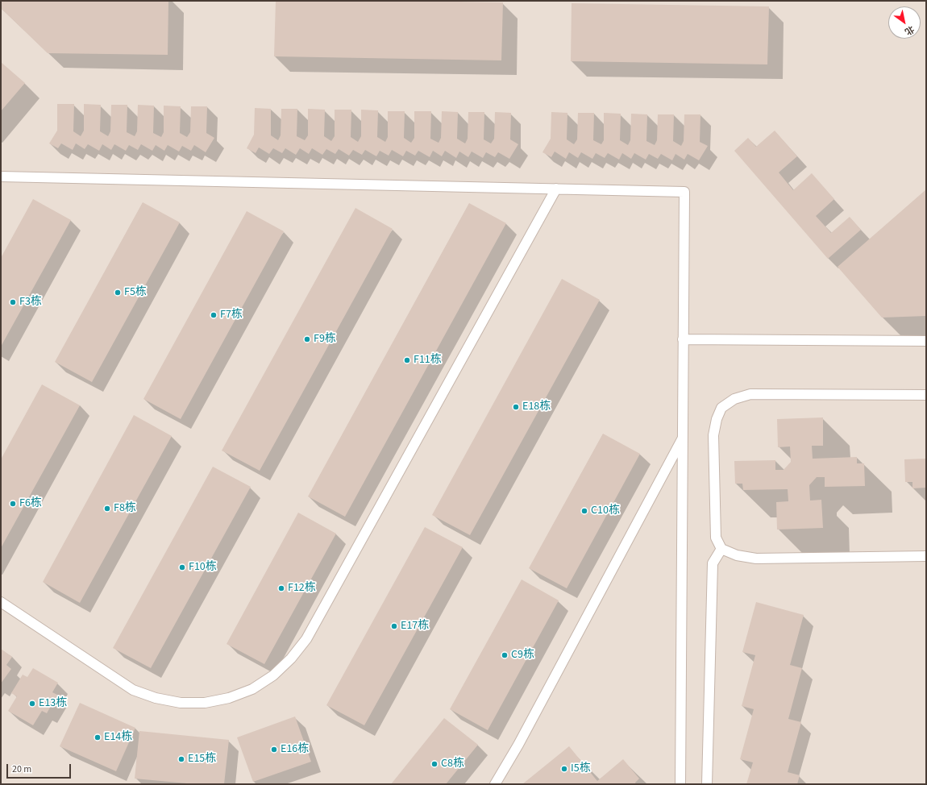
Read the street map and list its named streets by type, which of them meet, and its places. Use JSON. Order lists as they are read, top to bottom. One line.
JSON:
{"places":["F5栋","F3栋","F7栋","F9栋","F11栋","E18栋","F6栋","F8栋","C10栋","F10栋","F12栋","E17栋","C9栋","E13栋","E14栋","E16栋","E15栋","C8栋","I5栋"],"scale_bar":"20 m","north":"bottom right"}
